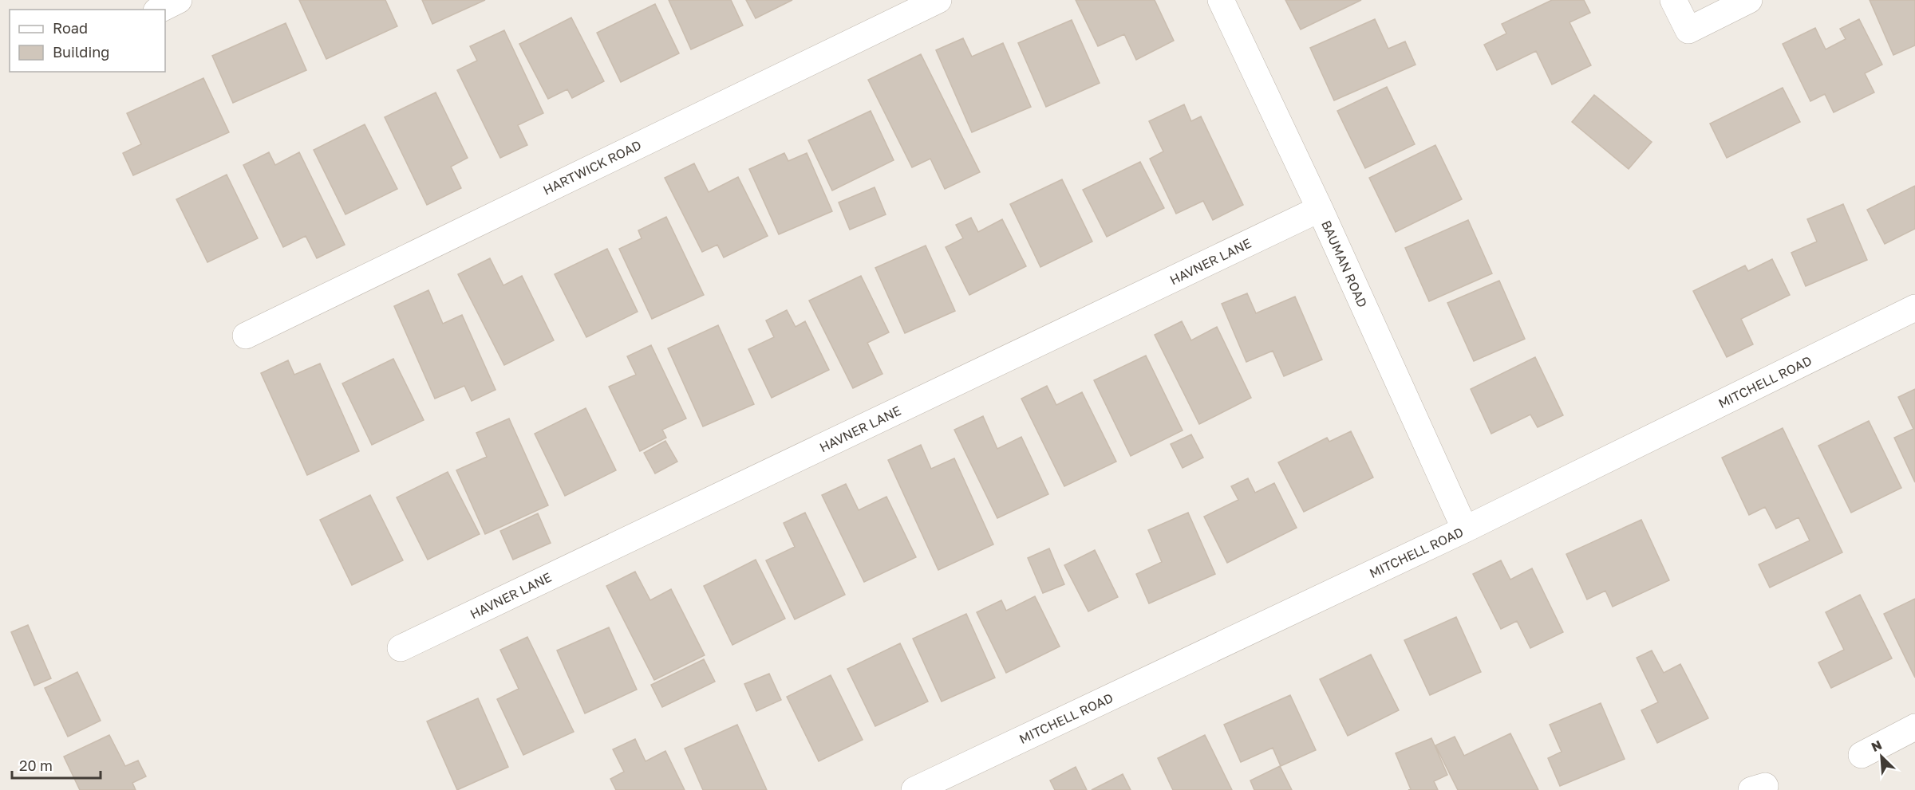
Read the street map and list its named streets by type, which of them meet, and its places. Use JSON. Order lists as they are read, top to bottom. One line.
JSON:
{"streets":{"street":["HARTWICK ROAD","HAVNER LANE","BAUMAN ROAD","MITCHELL ROAD"]},"crossings":[["HAVNER LANE","BAUMAN ROAD"],["BAUMAN ROAD","MITCHELL ROAD"]],"legend":["Road","Building"],"scale_bar":"20 m","north":"top left"}
